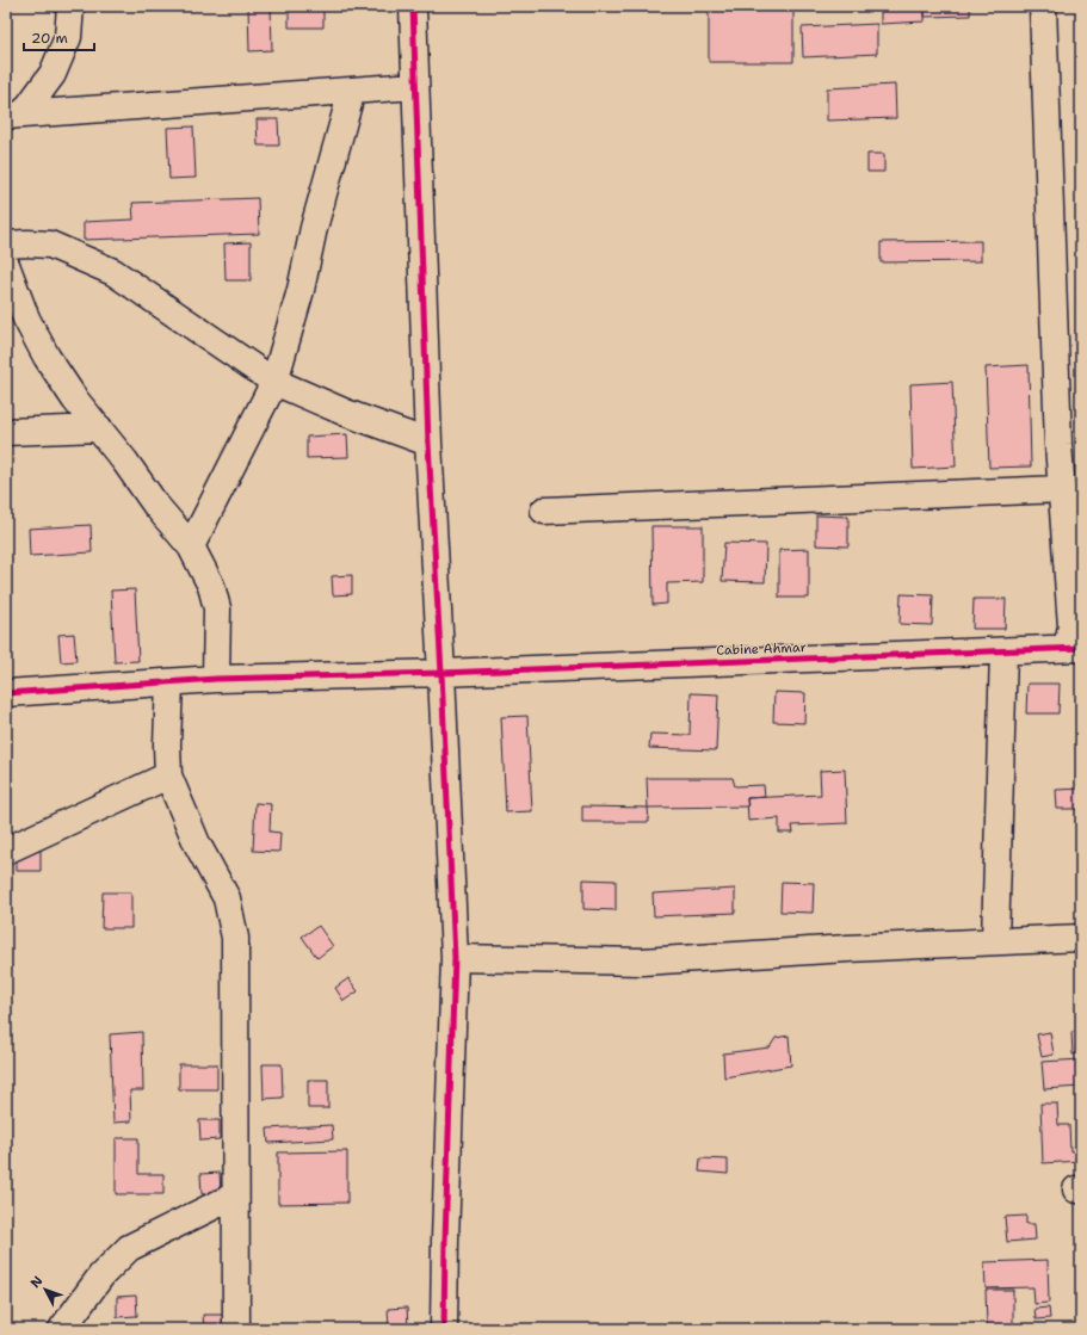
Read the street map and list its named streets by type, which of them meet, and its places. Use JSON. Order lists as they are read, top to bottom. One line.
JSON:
{"streets":{"street":["Cabine Ahmar"]},"scale_bar":"20 m","north":"top left"}
